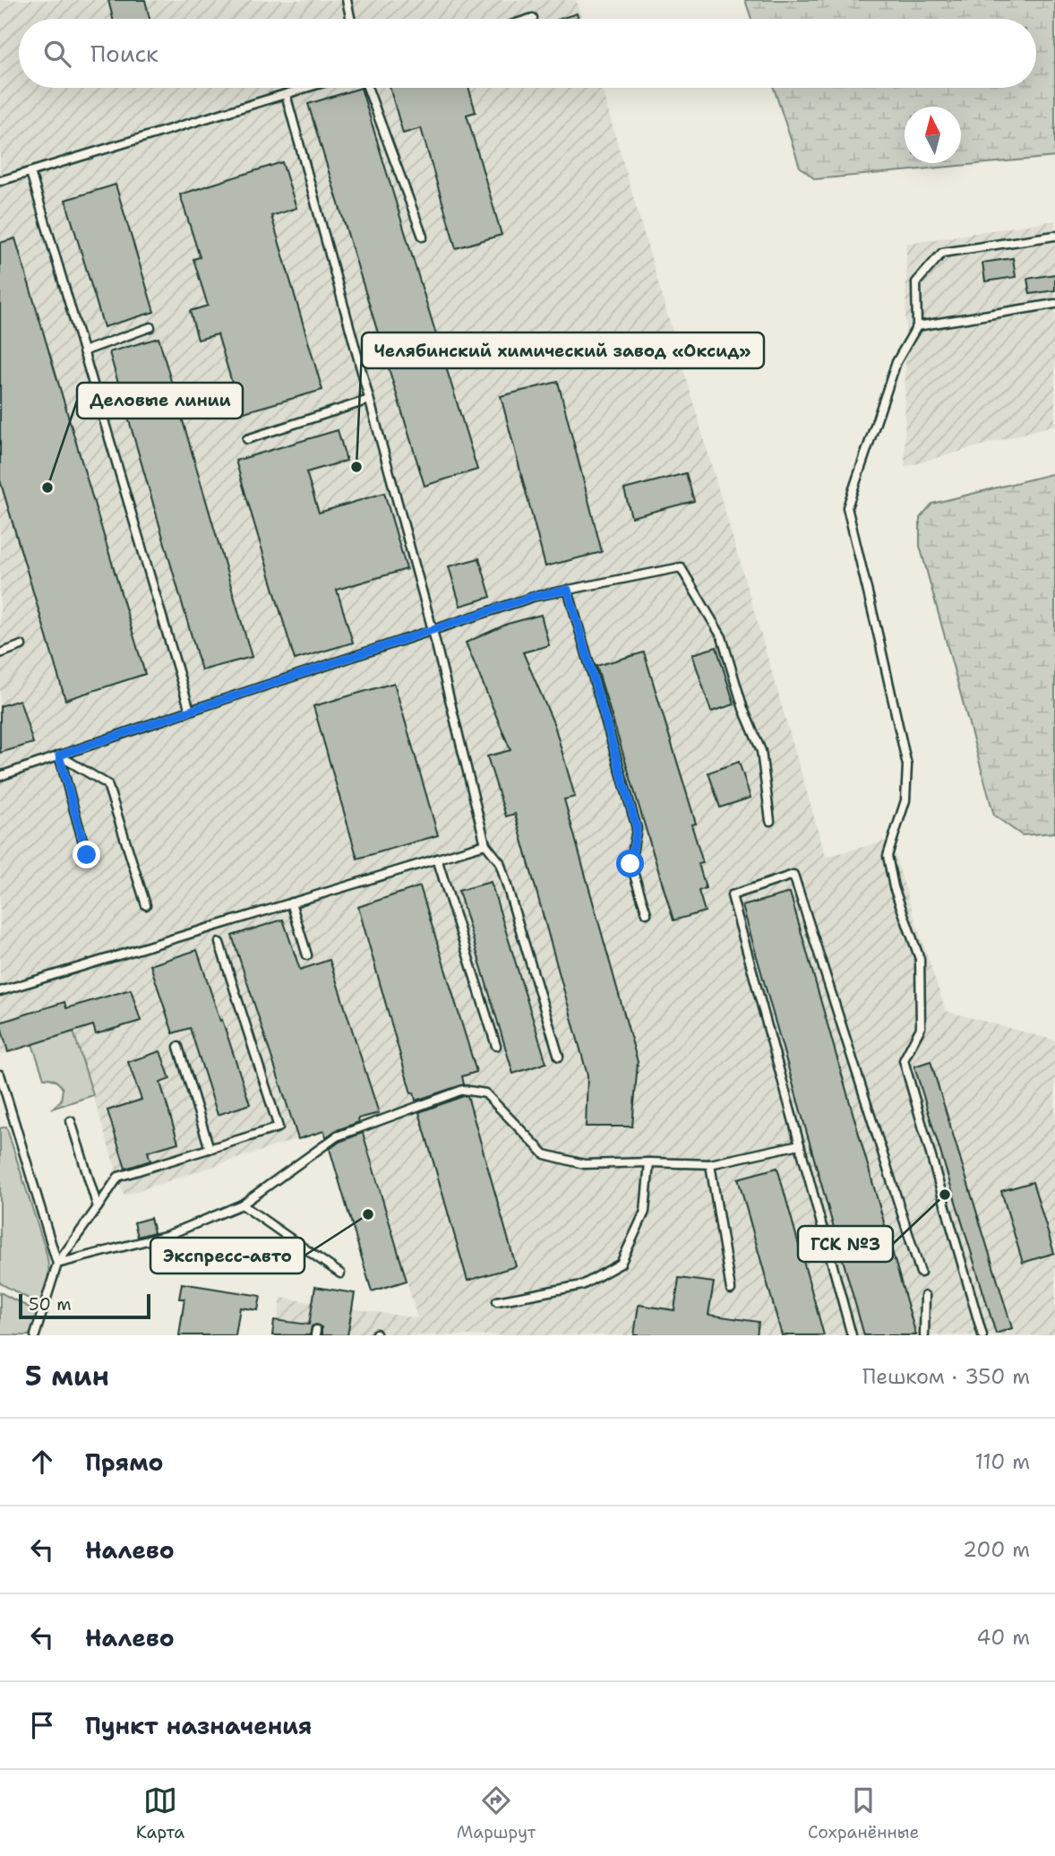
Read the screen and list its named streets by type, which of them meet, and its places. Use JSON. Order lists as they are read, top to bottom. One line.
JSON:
{"places":["Челябинский химический завод «Оксид»","Деловые линии","ГСК №3","Экспресс-авто"],"scale_bar":"50 m","north":"top","page":{"search":"Поиск","scale":"50 m","heading":["5 мин","Пешком · 350 m"],"list":[["Прямо","110 m"],["Налево","200 m"],["Налево","40 m"],"Пункт назначения"],"nav":["Карта","Маршрут","Сохранённые"]}}
